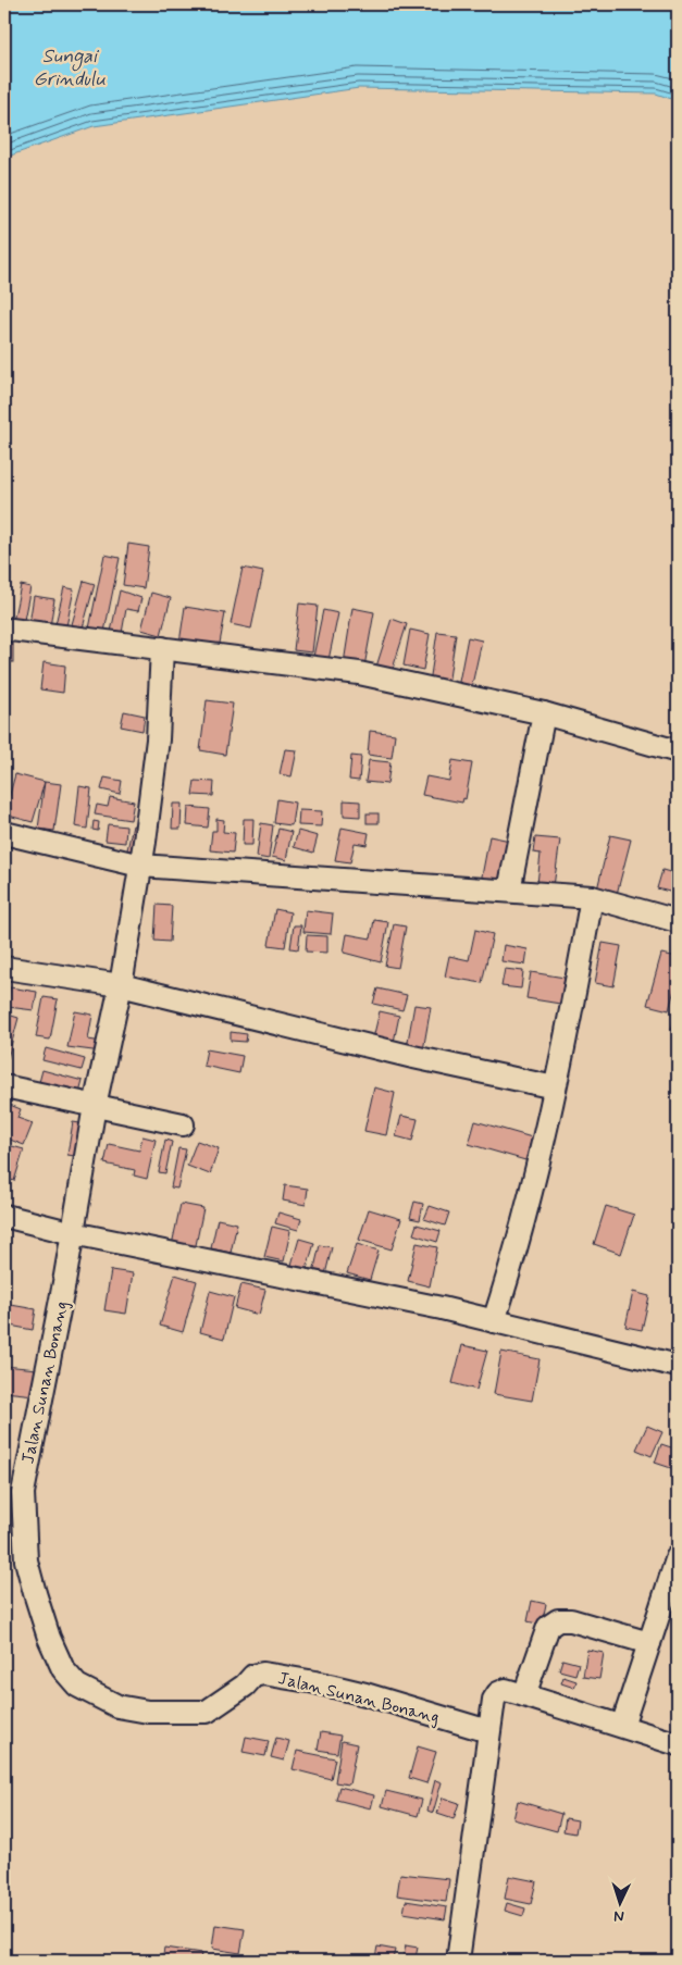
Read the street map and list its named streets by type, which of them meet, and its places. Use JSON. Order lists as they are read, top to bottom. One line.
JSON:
{"streets":{"street":["Jalan Sunan Bonang"]},"water":["Sungai Grindulu"],"north":"bottom"}
